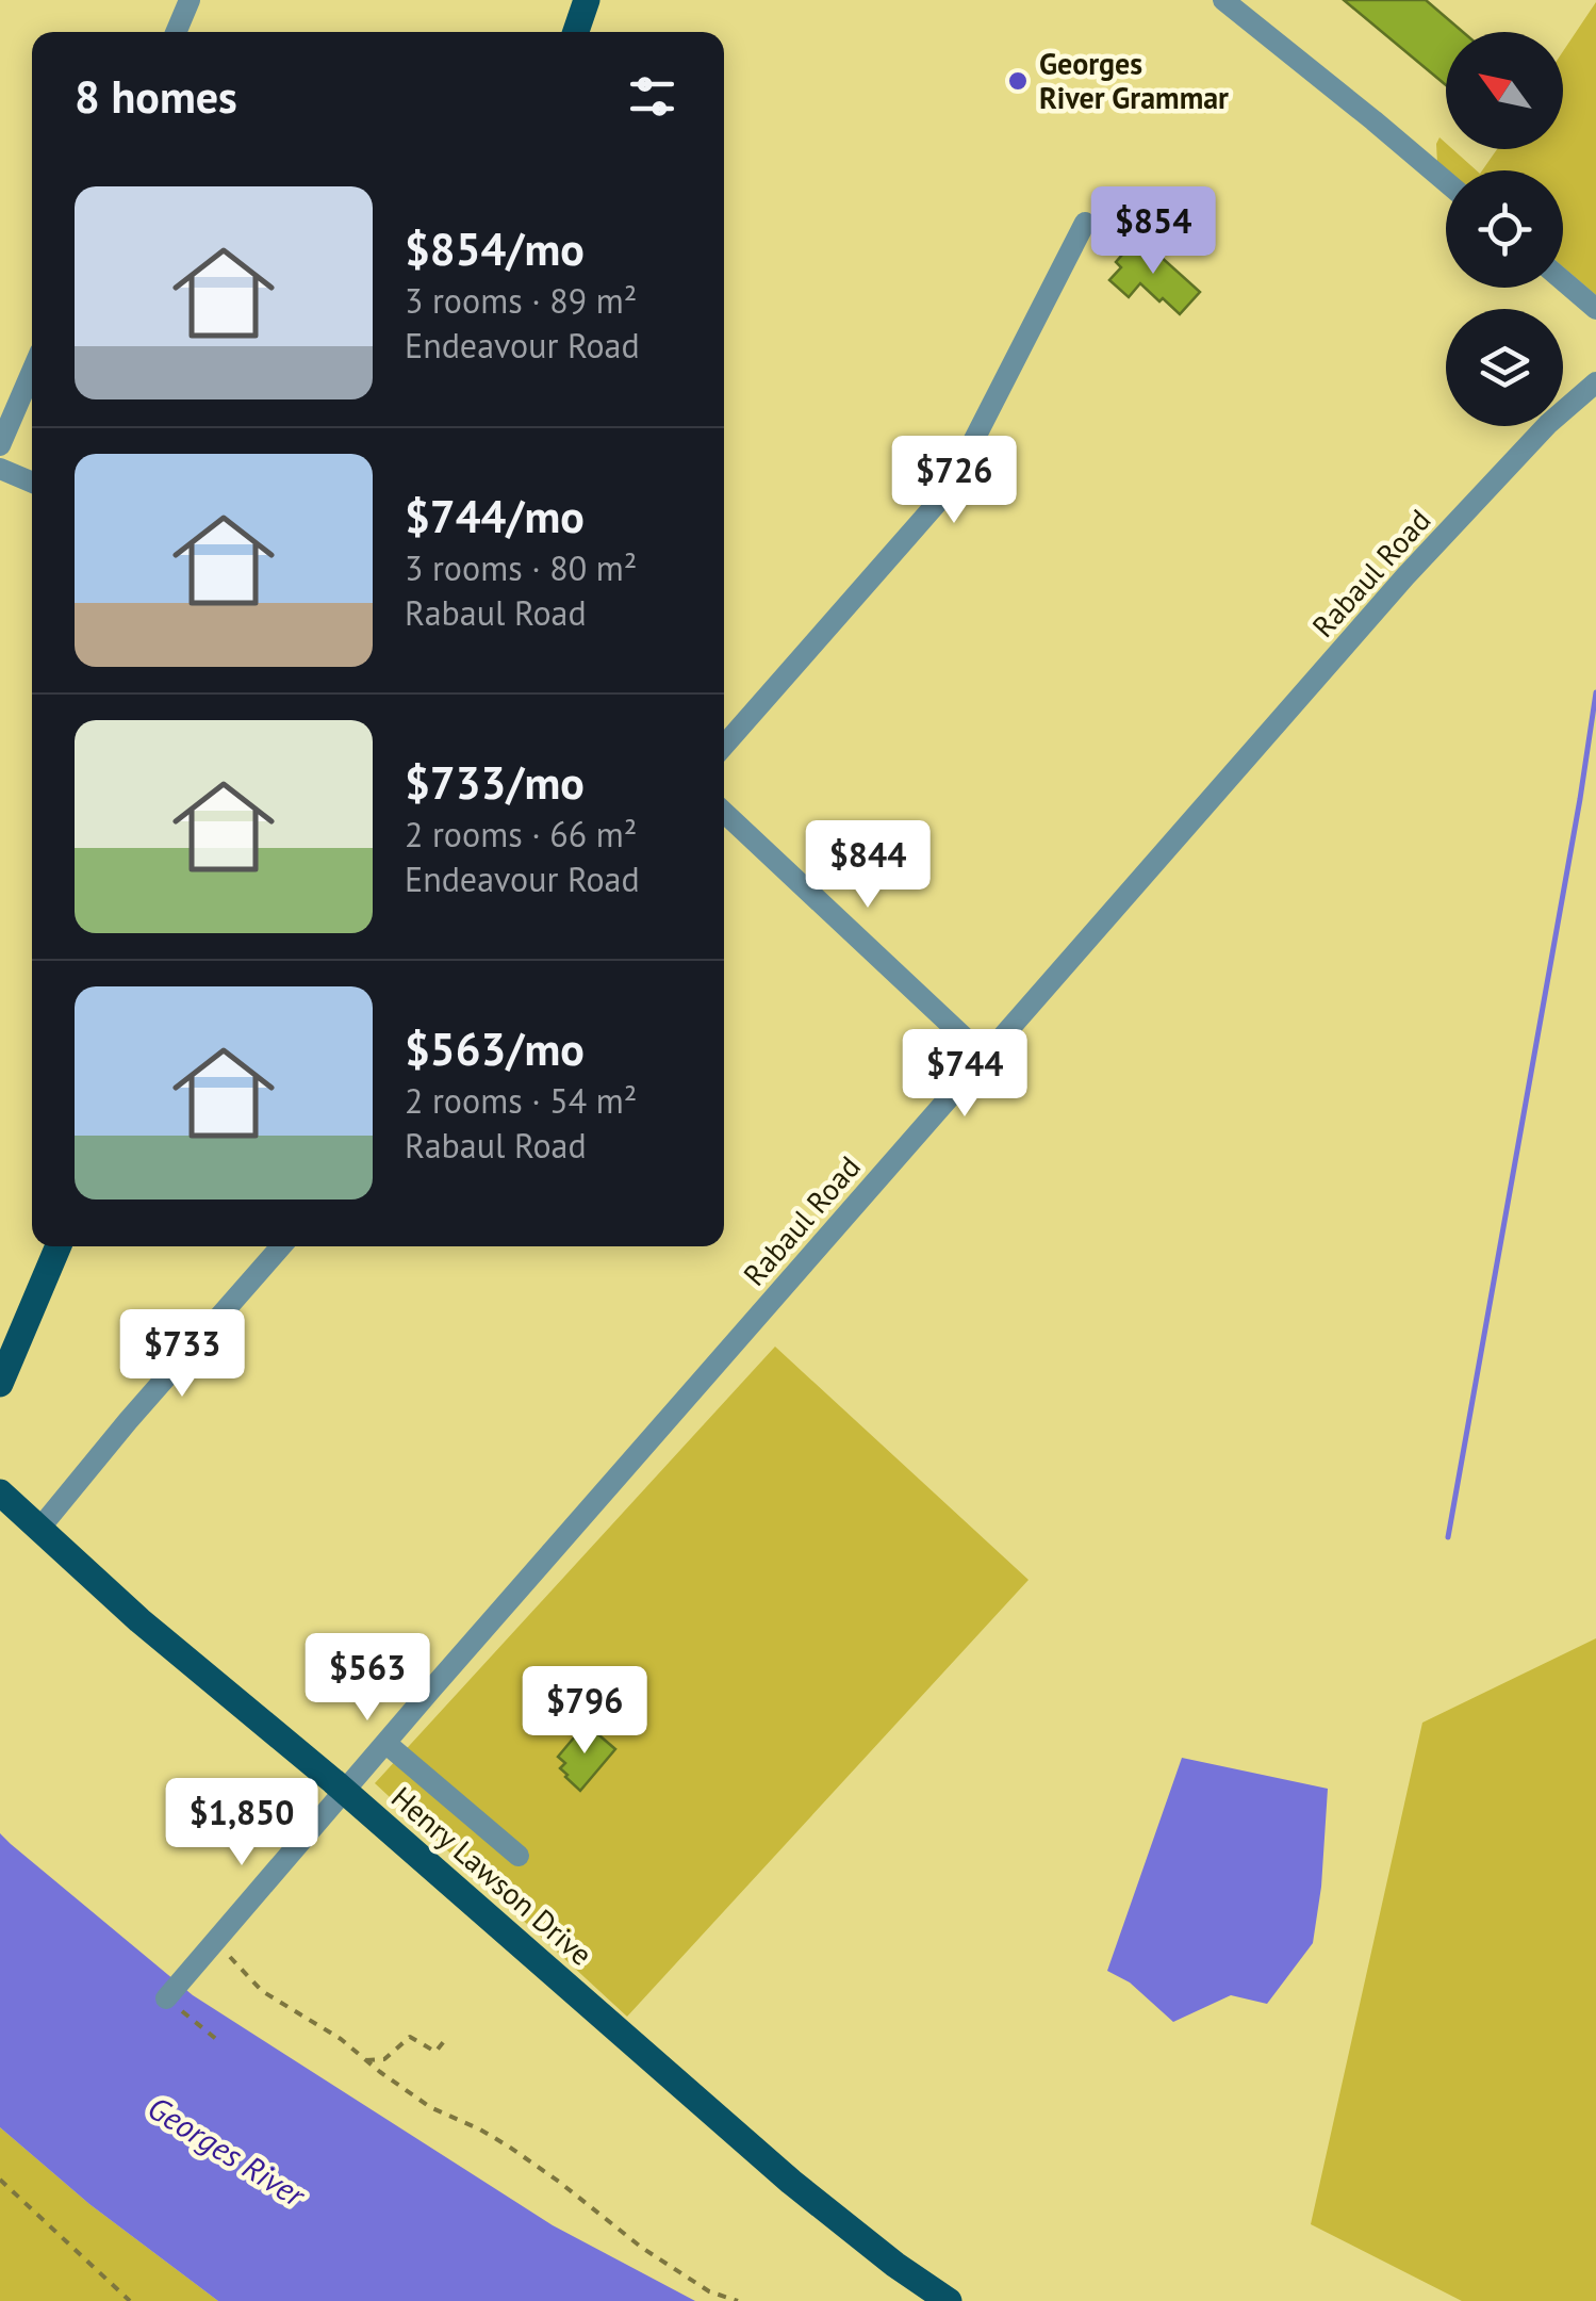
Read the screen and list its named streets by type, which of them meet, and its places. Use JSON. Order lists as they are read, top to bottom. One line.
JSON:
{"streets":{"main road":["Henry Lawson Drive"],"street":["Rabaul Road"]},"crossings":[["Rabaul Road","Henry Lawson Drive"]],"water":["Georges River"],"places":["Georges River Grammar"],"north":"top left","page":{"heading":"8 homes","list":[{"name":"$854/mo","note":"3 rooms · 89 m² · Endeavour Road"},{"name":"$744/mo","note":"3 rooms · 80 m² · Rabaul Road"},{"name":"$733/mo","note":"2 rooms · 66 m² · Endeavour Road"},{"name":"$563/mo","note":"2 rooms · 54 m² · Rabaul Road"}],"price":["$854","$726","$844","$744","$733","$563","$796","$1,850"]}}
